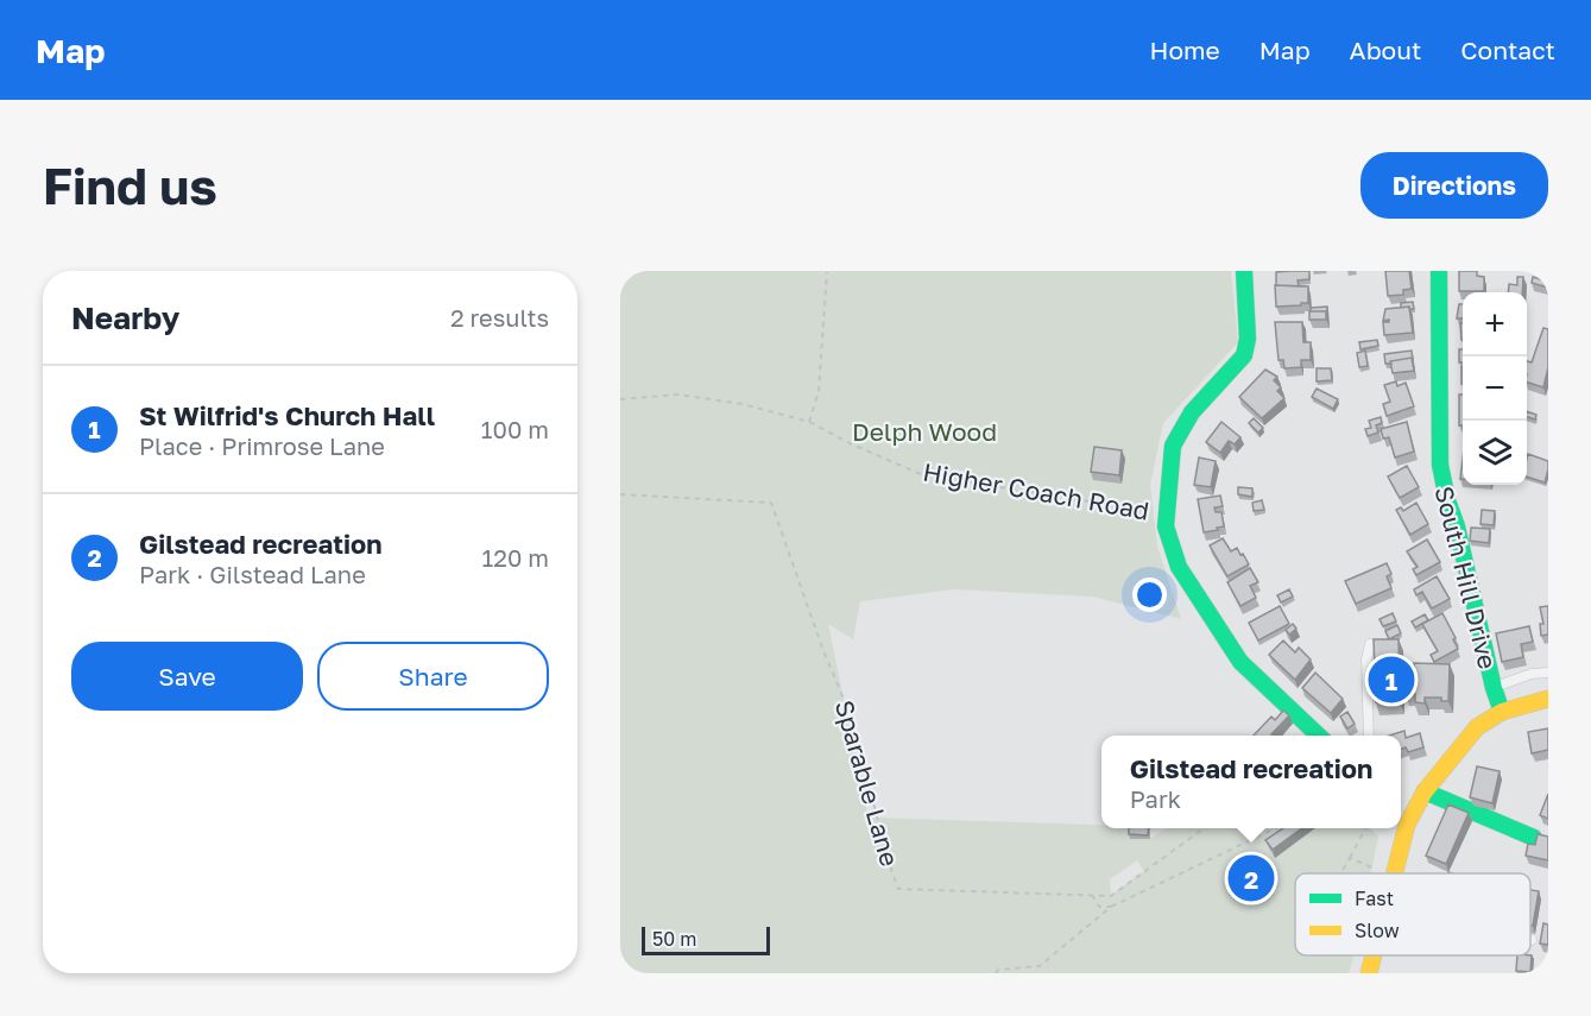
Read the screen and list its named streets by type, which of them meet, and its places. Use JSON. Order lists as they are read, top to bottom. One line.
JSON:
{"streets":{"street":["South Hill Drive"],"path":["Higher Coach Road","Sparable Lane"]},"parks":["Delph Wood"],"legend":["Fast","Slow"],"scale_bar":"50 m","page":{"header":"Map","nav":["Home","Map","About","Contact"],"buttons":["Directions",["Save","Share"]],"title":"Find us","heading":["Nearby","2 results"],"map_buttons":["+","−"],"list":[{"mark":"1","name":"St Wilfrid's Church Hall","note":"Place · Primrose Lane","value":"100 m"},{"mark":"2","name":"Gilstead recreation","note":"Park · Gilstead Lane","value":"120 m"}],"pins":["1","2"],"popup":["Gilstead recreation","Park"],"scale":"50 m"}}
